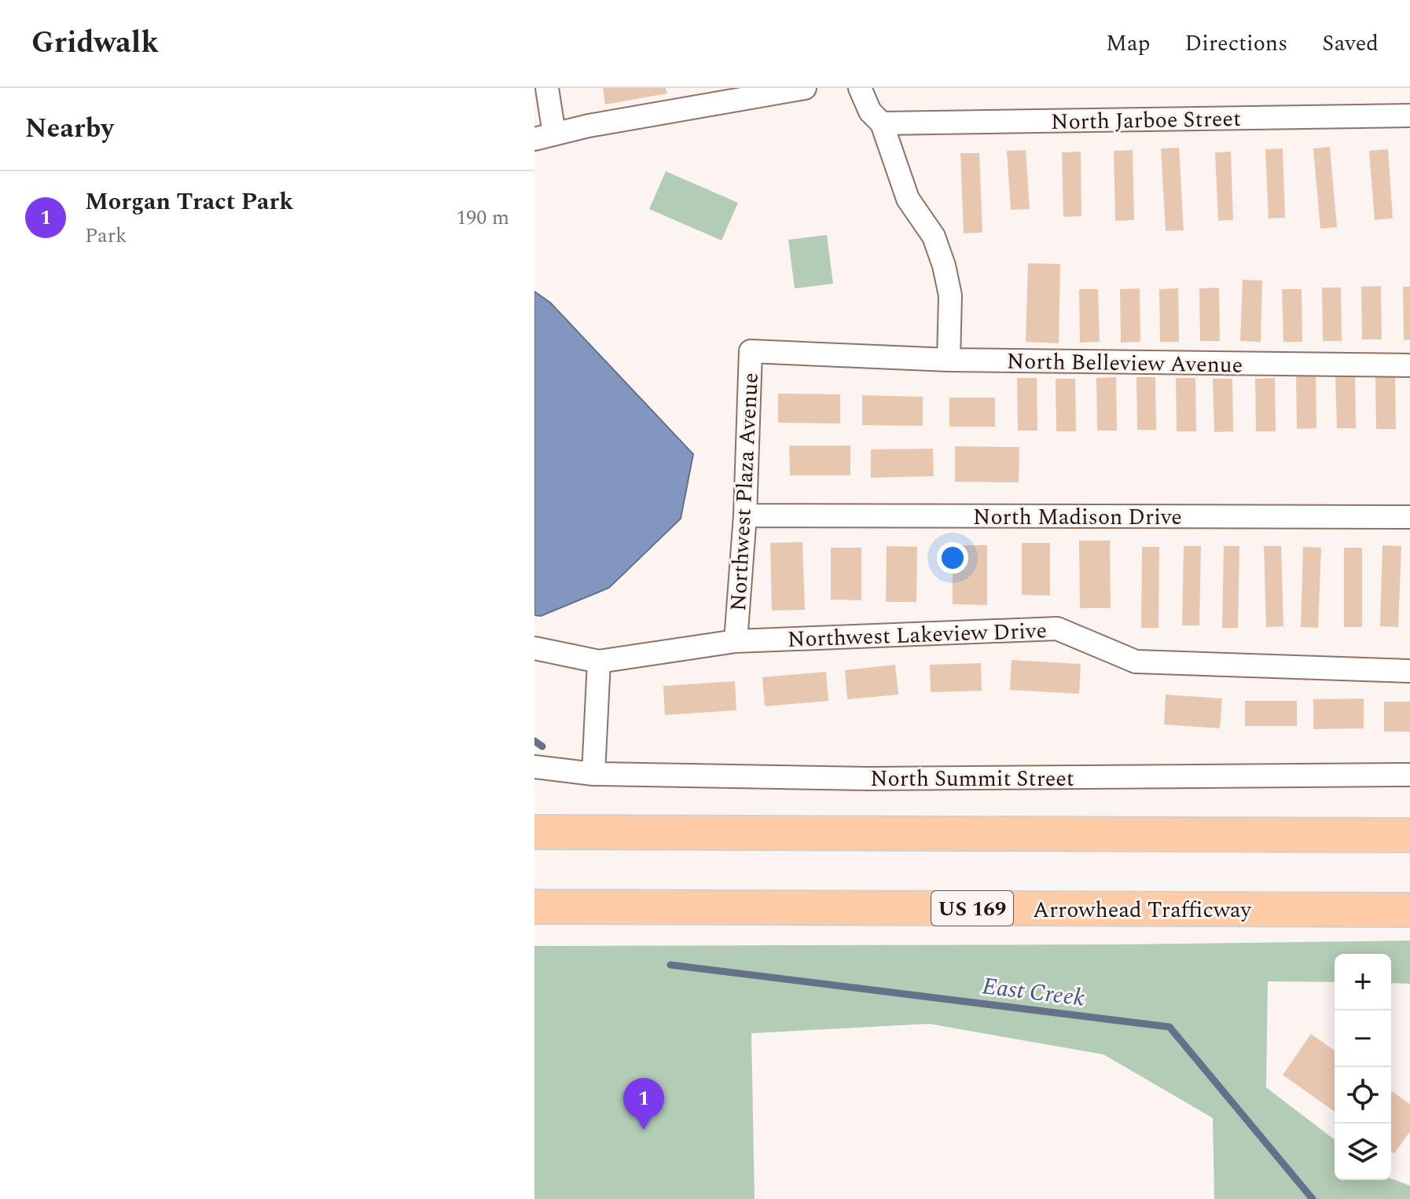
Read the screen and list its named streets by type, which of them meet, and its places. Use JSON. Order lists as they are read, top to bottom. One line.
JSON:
{"streets":{"highway":["US 169","Arrowhead Trafficway"],"street":["North Jarboe Street","North Belleview Avenue","Northwest Plaza Avenue","North Madison Drive","Northwest Lakeview Drive","North Summit Street"]},"crossings":[["North Belleview Avenue","Northwest Plaza Avenue"],["Northwest Plaza Avenue","North Madison Drive"],["Northwest Plaza Avenue","Northwest Lakeview Drive"]],"water":["East Creek"],"page":{"header":"Gridwalk","nav":["Map","Directions","Saved"],"heading":"Nearby","list":[{"mark":"1","name":"Morgan Tract Park","note":"Park","value":"190 m"}],"map_buttons":["+","−"],"pins":"1"}}
